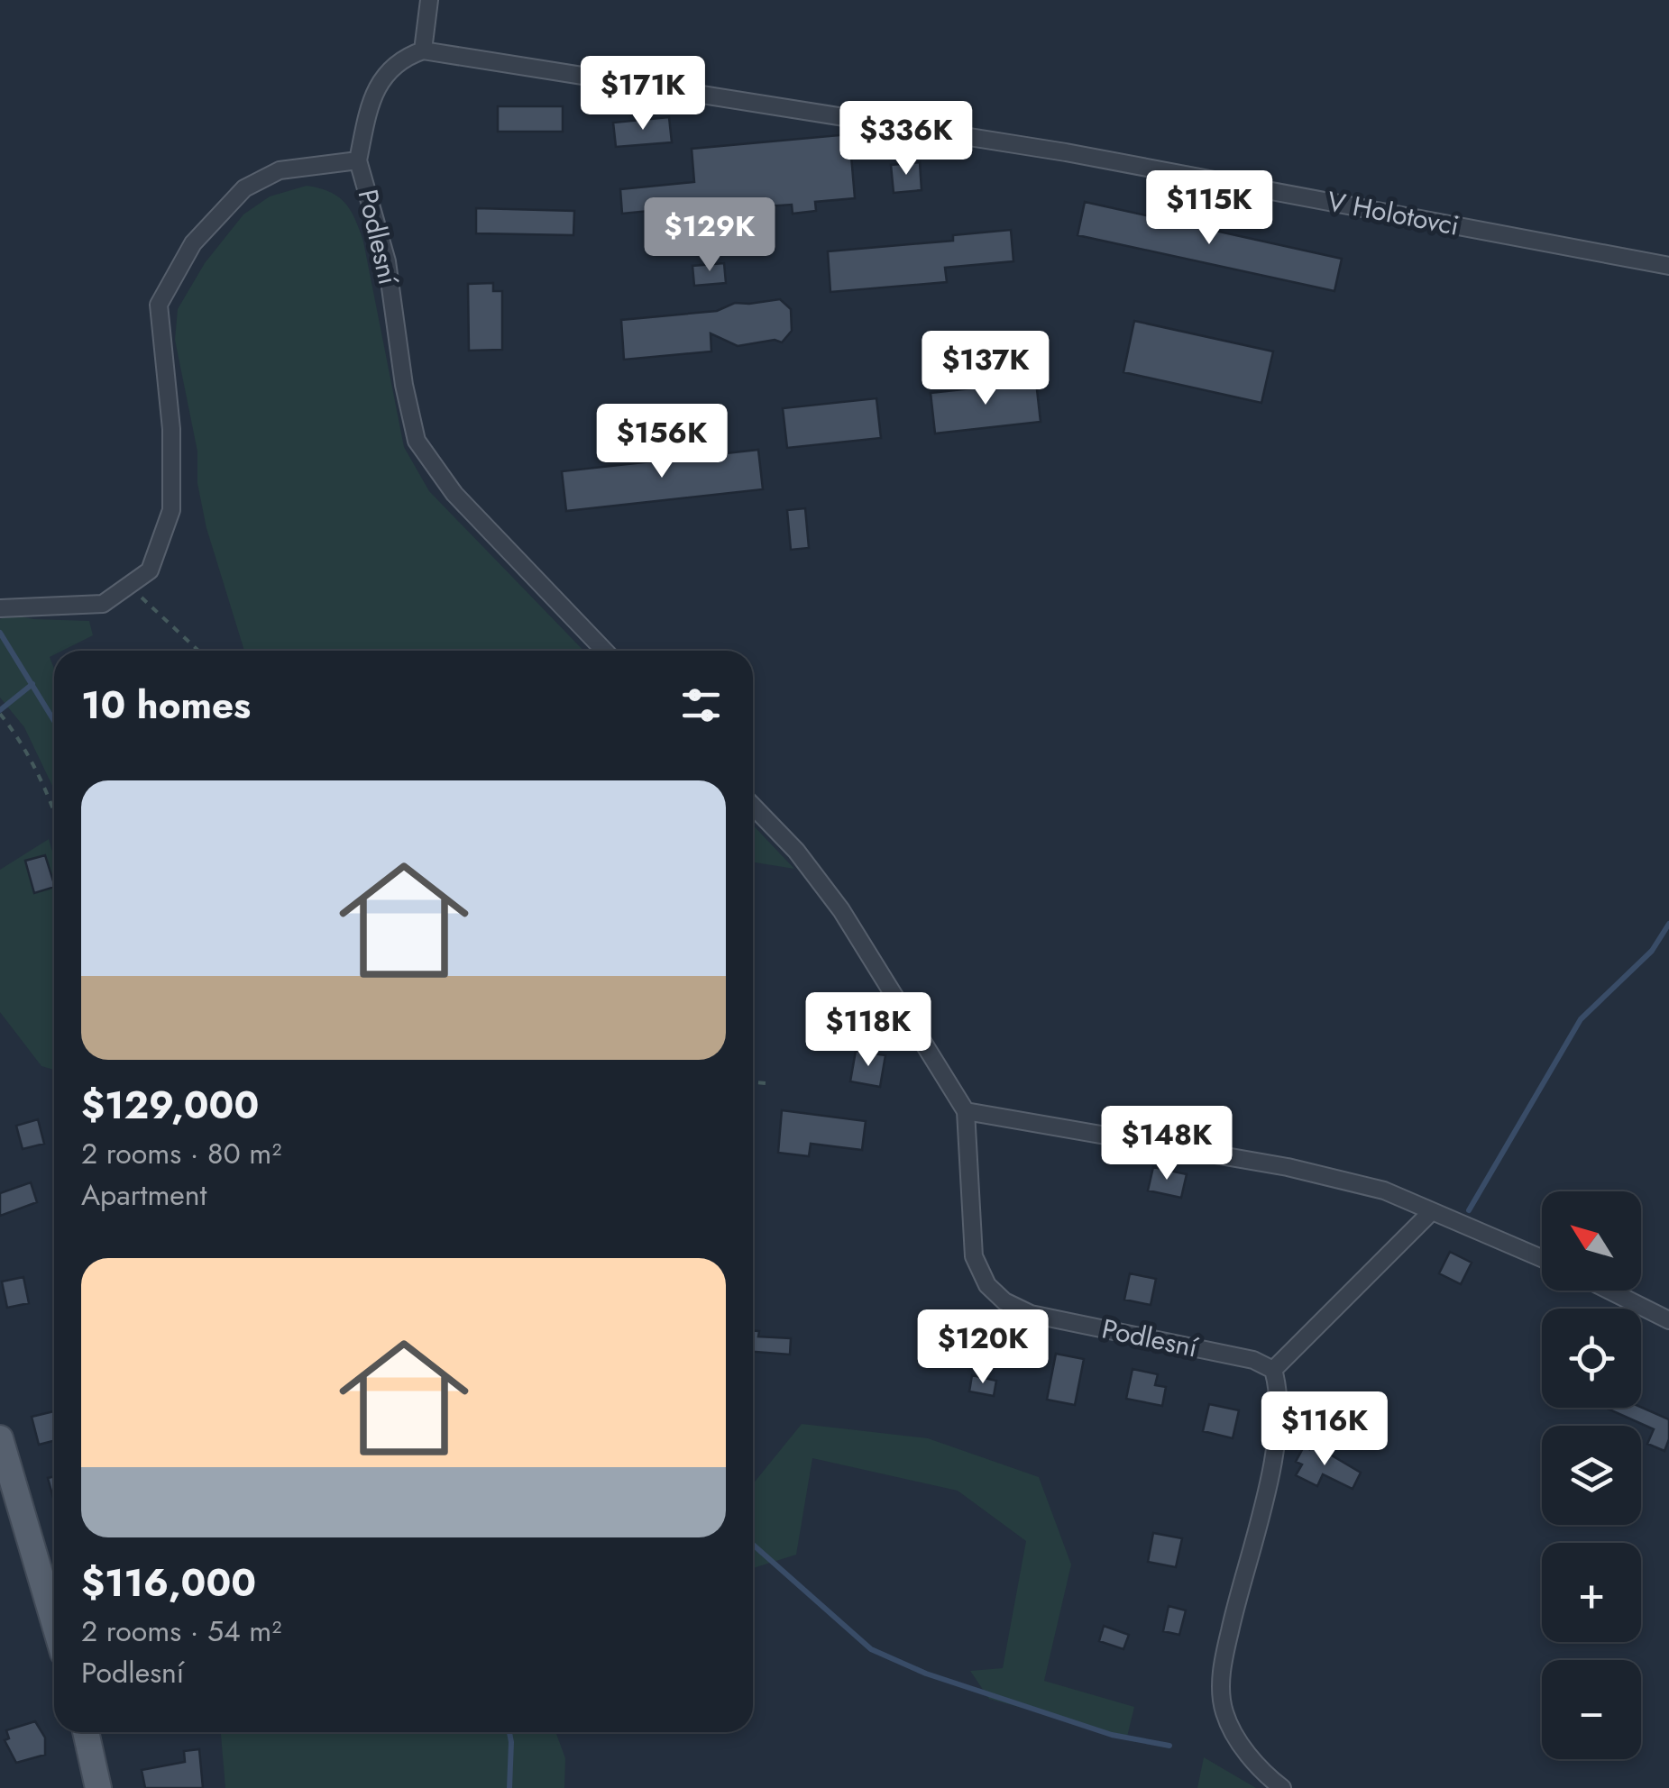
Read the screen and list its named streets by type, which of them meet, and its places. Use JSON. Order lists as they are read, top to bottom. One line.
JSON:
{"streets":{"street":["V Holotovci","Podlesní"]},"north":"top left","page":{"price":["$171K","$336K","$115K","$129K","$137K","$156K","$118K","$148K","$120K","$116K"],"heading":"10 homes","list":[{"name":"$129,000","note":"2 rooms · 80 m² · Apartment"},{"name":"$116,000","note":"2 rooms · 54 m² · Podlesní"}],"map_buttons":["+","−"]}}
